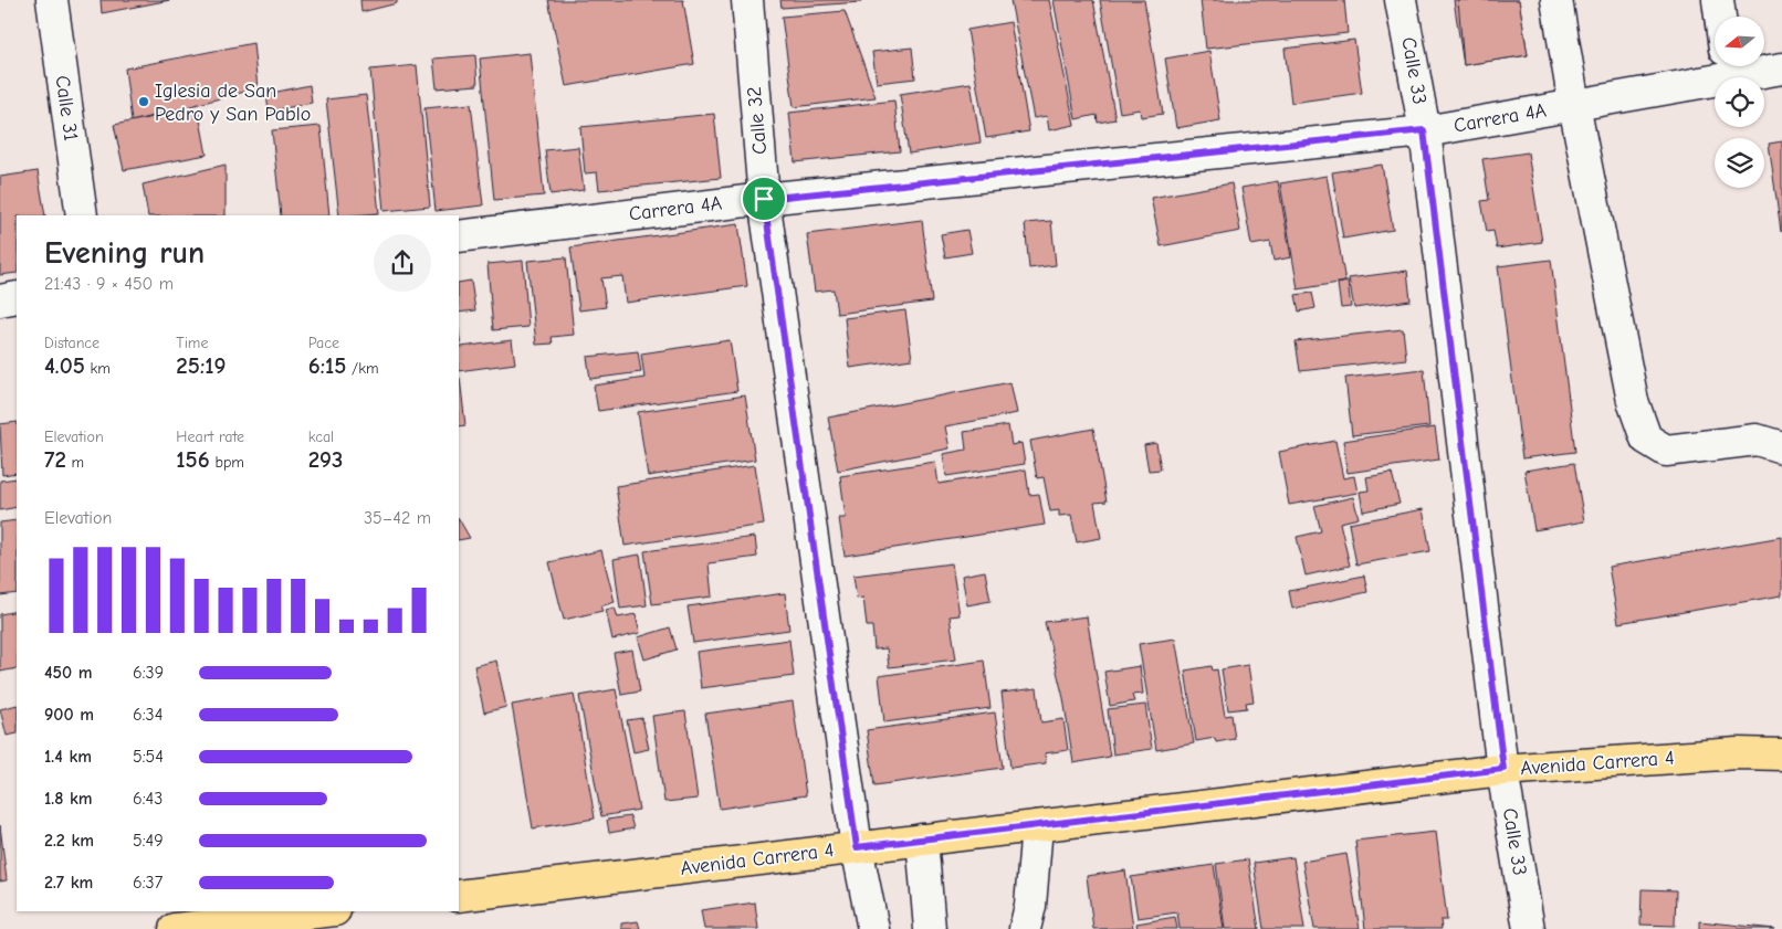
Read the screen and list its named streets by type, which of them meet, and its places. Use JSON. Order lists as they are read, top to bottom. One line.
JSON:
{"streets":{"main road":["Avenida Carrera 4"],"street":["Calle 33","Calle 31","Carrera 4A","Calle 32"]},"crossings":[["Calle 33","Carrera 4A"],["Calle 33","Avenida Carrera 4"],["Carrera 4A","Calle 32"],["Calle 32","Avenida Carrera 4"]],"places":["Iglesia de San Pedro y San Pablo"],"north":"left","page":{"heading":["Evening run","21:43 · 9 × 450 m"],"stats":[["Distance","4.05 km"],["Time","25:19"],["Pace","6:15 /km"],["Elevation","72 m"],["Heart rate","156 bpm"],["kcal","293"]],"chart":["Elevation","35–42 m"],"list":[{"name":"450 m","note":"6:39"},{"name":"900 m","note":"6:34"},{"name":"1.4 km","note":"5:54"},{"name":"1.8 km","note":"6:43"},{"name":"2.2 km","note":"5:49"},{"name":"2.7 km","note":"6:37"}]}}
